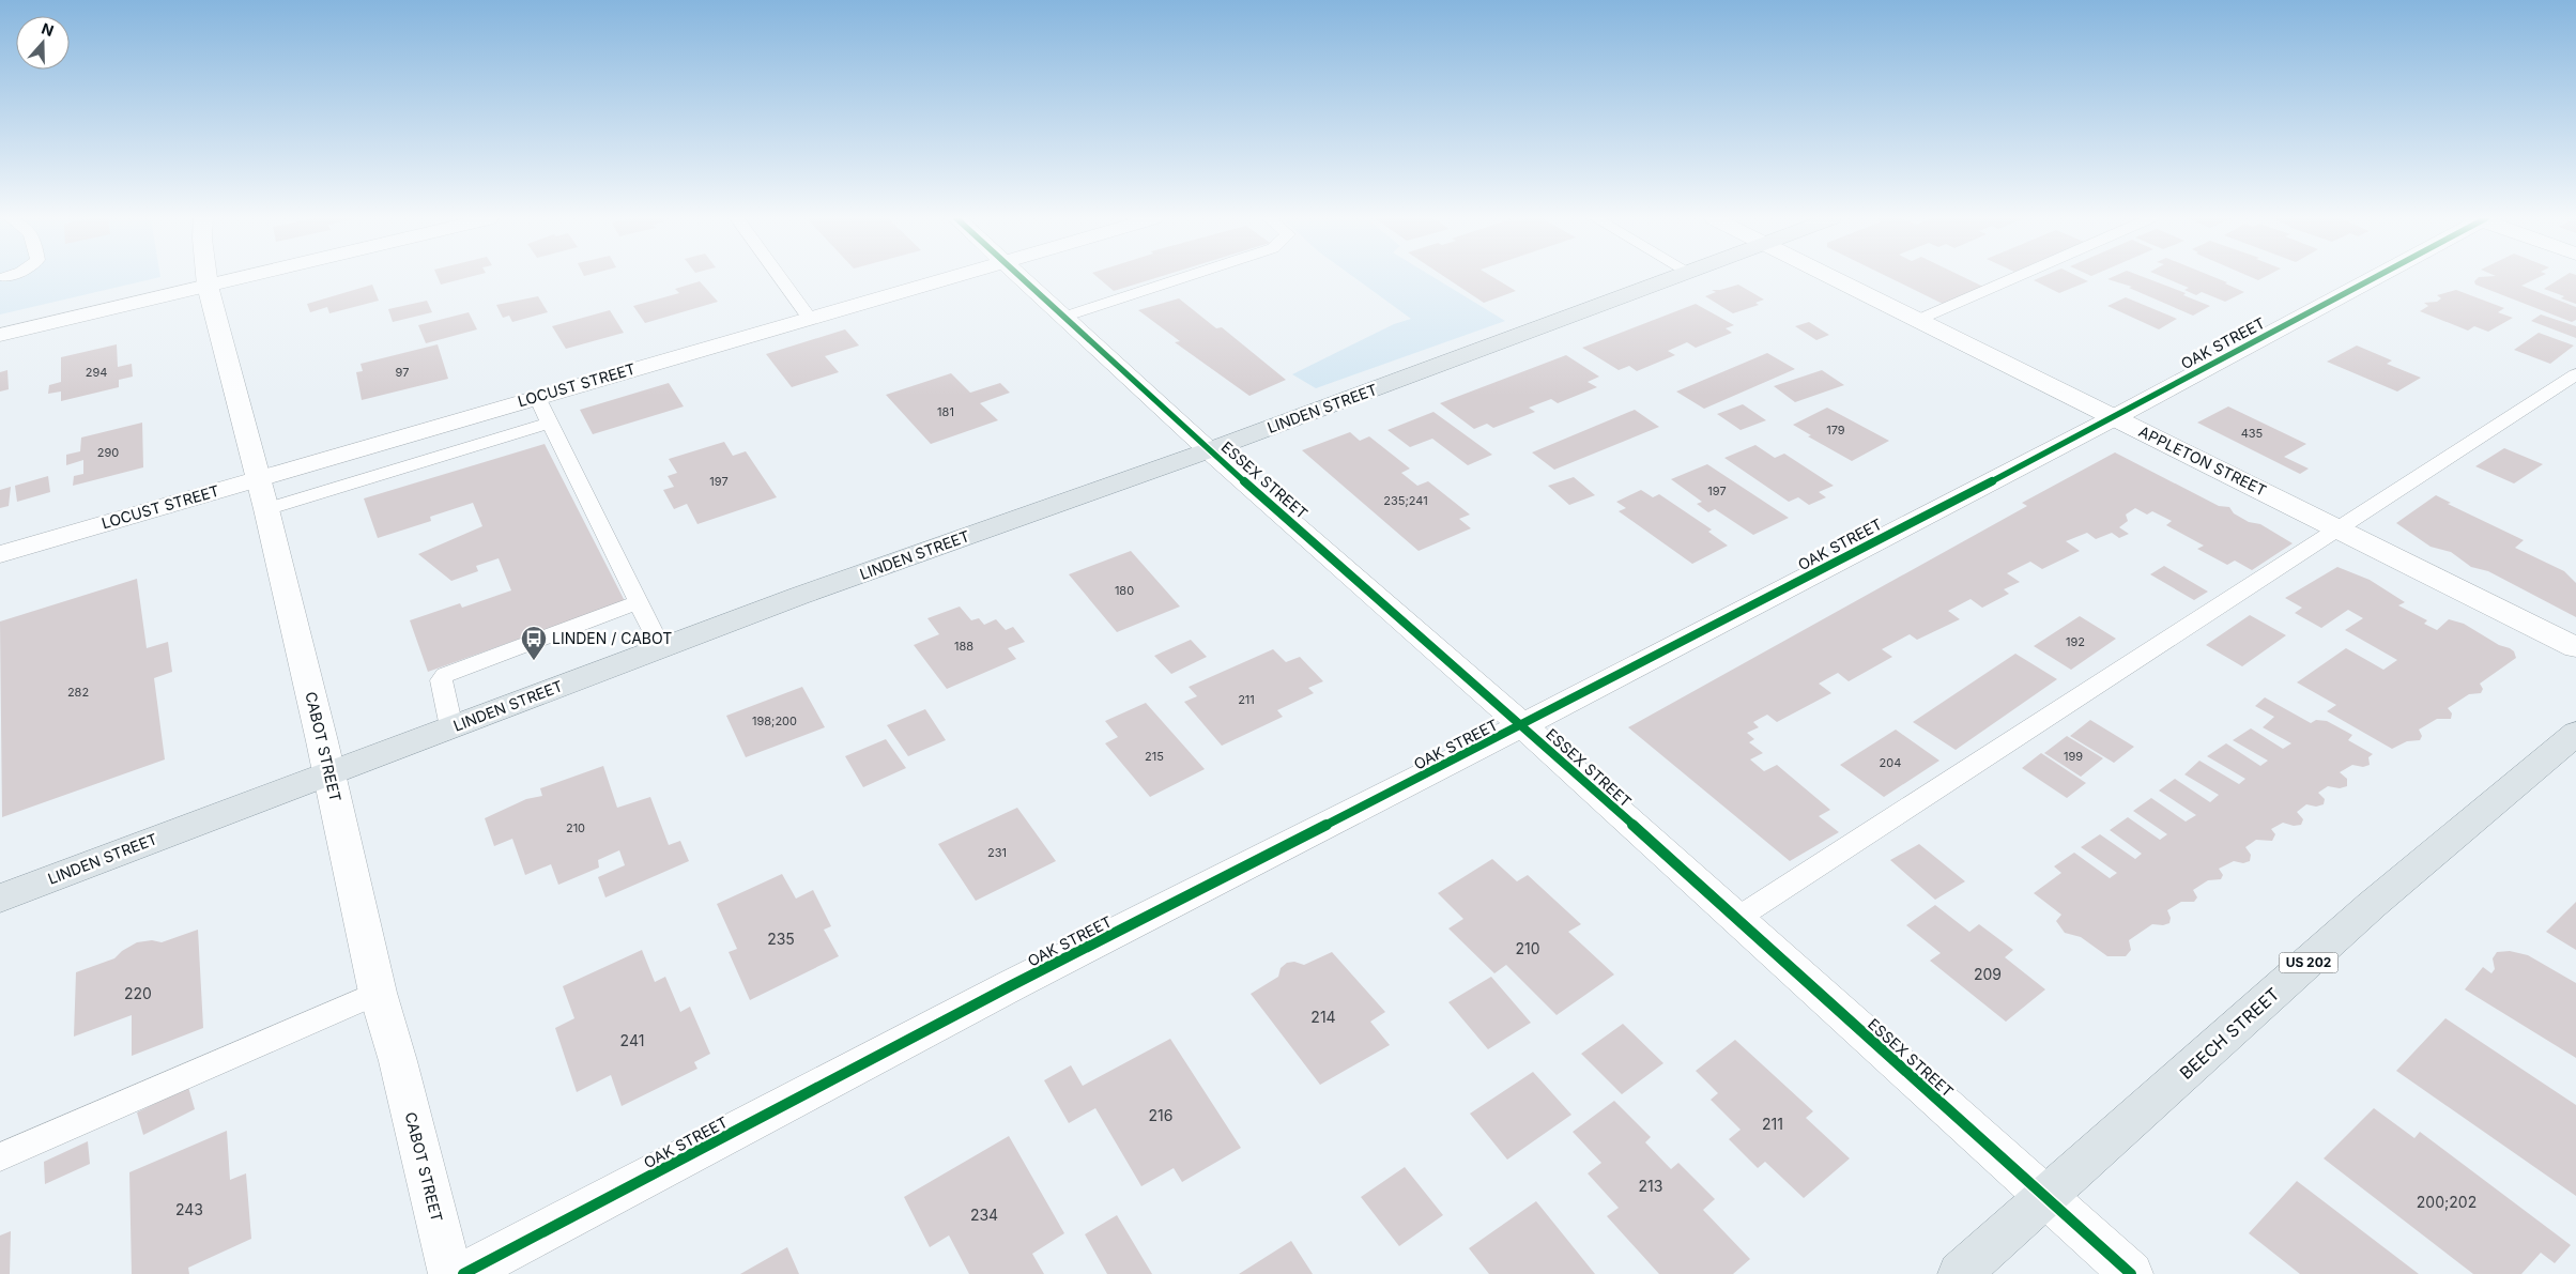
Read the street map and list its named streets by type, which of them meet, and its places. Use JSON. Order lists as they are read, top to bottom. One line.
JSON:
{"streets":{"main road":["LINDEN STREET","US 202","BEECH STREET"],"street":["OAK STREET","LOCUST STREET","APPLETON STREET","ESSEX STREET","CABOT STREET"]},"crossings":[["OAK STREET","APPLETON STREET"],["OAK STREET","ESSEX STREET"],["LOCUST STREET","CABOT STREET"],["LINDEN STREET","ESSEX STREET"],["LINDEN STREET","CABOT STREET"],["ESSEX STREET","BEECH STREET"]],"places":{"bus stop":["LINDEN / CABOT"]},"house_numbers":["294","97","181","179","435","290","197","197","235;241","180","192","188","282","211","198;200","215","199","204","210","231","235","210","209","220","214","241","216","211","213","200;202","243","234"],"north":"top"}
